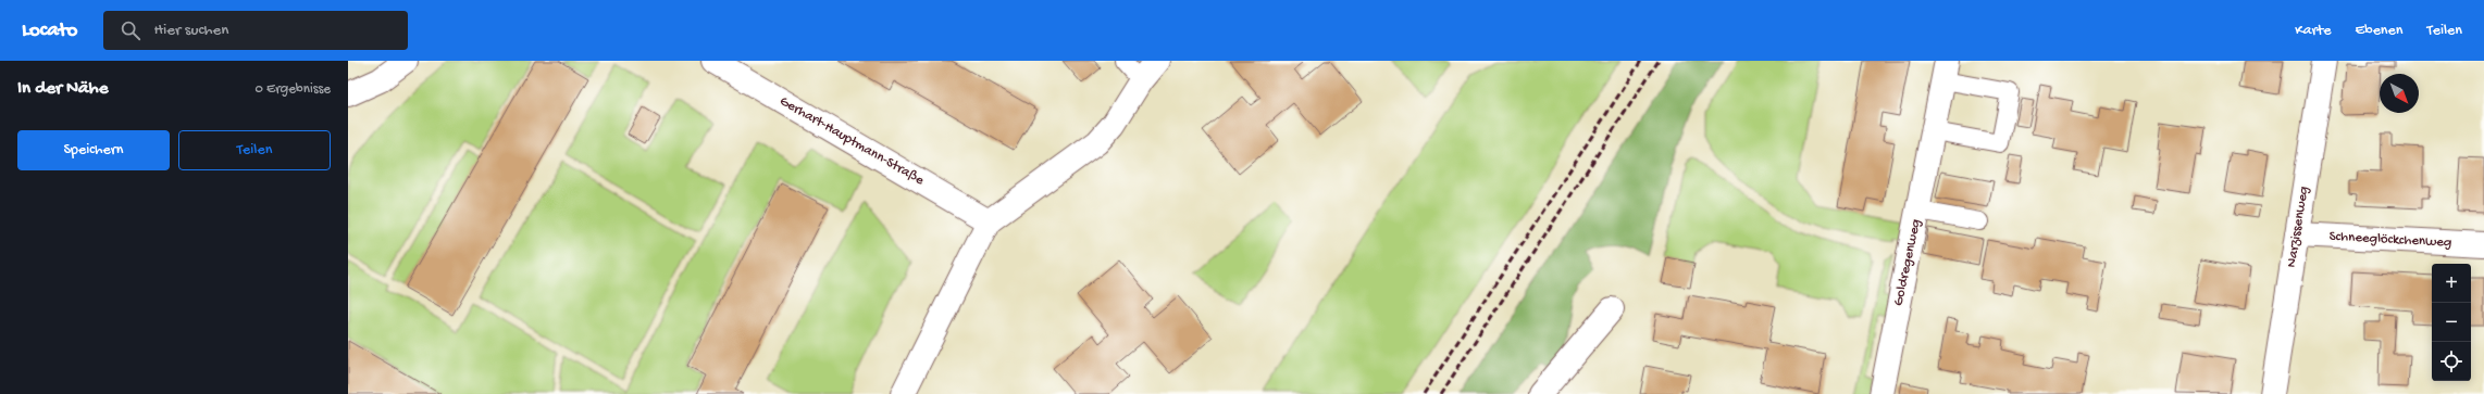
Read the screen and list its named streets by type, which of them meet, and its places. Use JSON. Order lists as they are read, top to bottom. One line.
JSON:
{"streets":{"street":["Gerhart-Hauptmann-Straße","Narzissenweg","Schneeglöckchenweg","Goldregenweg"]},"crossings":[["Narzissenweg","Schneeglöckchenweg"]],"north":"bottom right","page":{"header":"Locato","search":"Hier suchen","nav":["Karte","Ebenen","Teilen"],"heading":["In der Nähe","0 Ergebnisse"],"buttons":["Speichern","Teilen"],"map_buttons":["+","−"]}}
